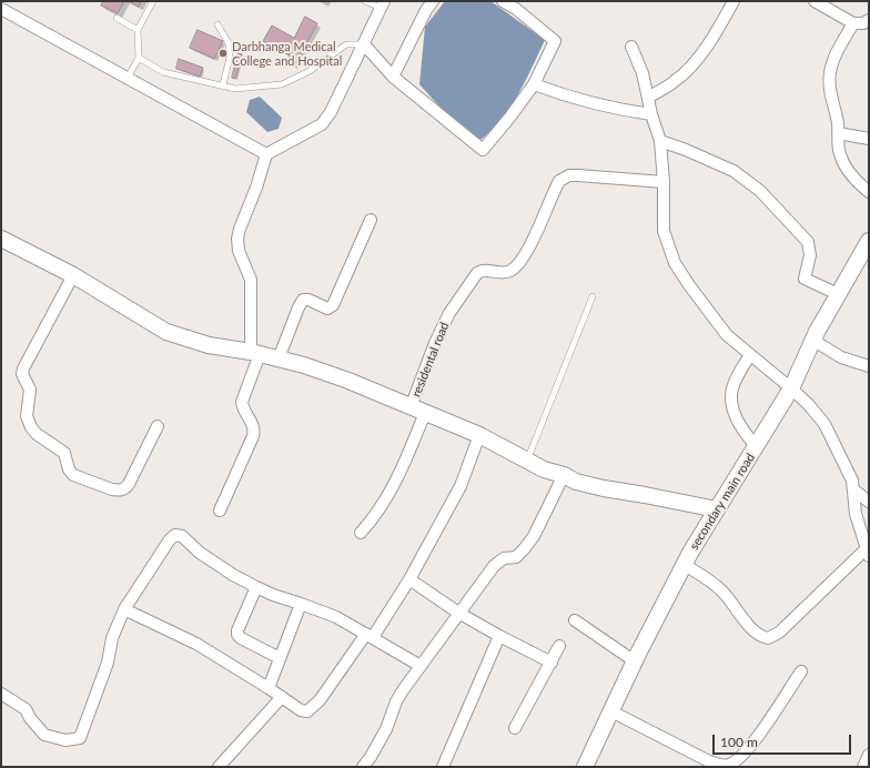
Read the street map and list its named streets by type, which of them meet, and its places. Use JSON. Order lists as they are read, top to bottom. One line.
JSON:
{"streets":{"street":["residental road","secondary main road"]},"places":["Darbhanga Medical College and Hospital"],"scale_bar":"100 m"}
